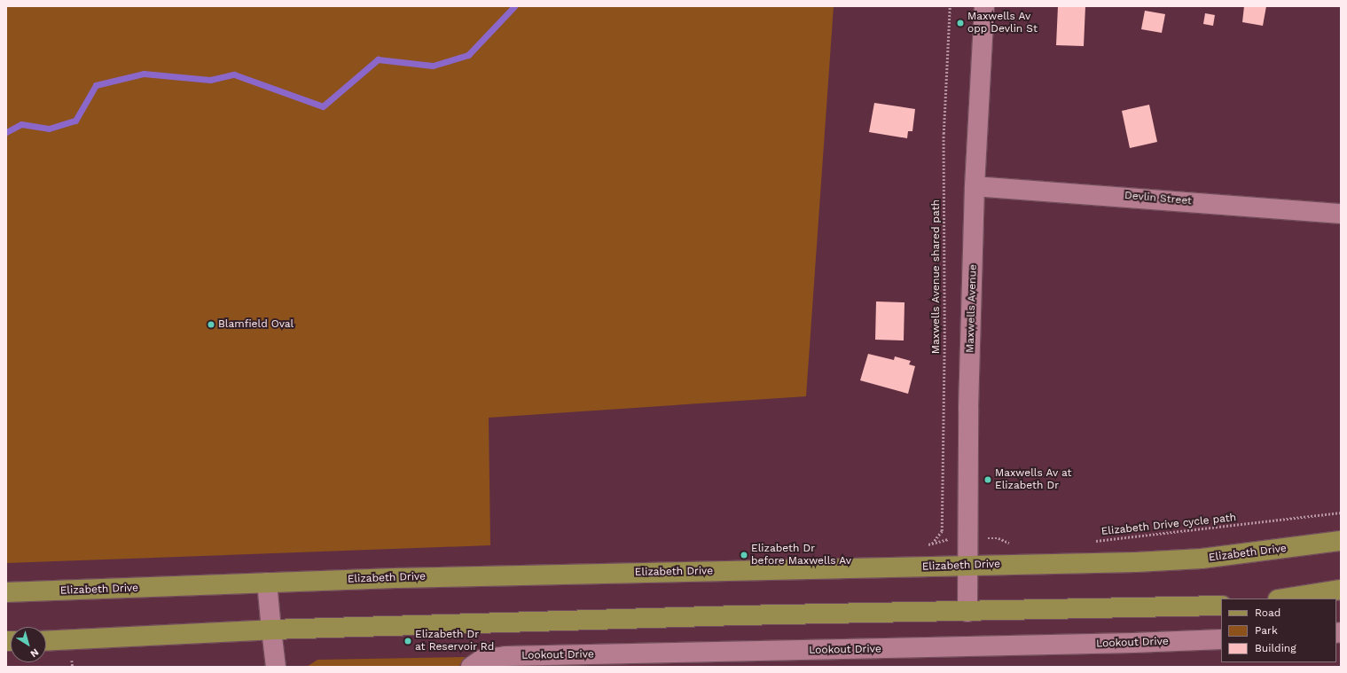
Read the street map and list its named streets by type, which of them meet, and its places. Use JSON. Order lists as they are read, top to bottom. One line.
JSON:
{"streets":{"main road":["Elizabeth Drive"],"street":["Devlin Street","Maxwells Avenue","Lookout Drive"],"path":["Maxwells Avenue shared path","Elizabeth Drive cycle path"]},"crossings":[["Devlin Street","Maxwells Avenue"],["Maxwells Avenue","Elizabeth Drive"]],"places":["Maxwells Av opp Devlin St","Blamfield Oval","Maxwells Av at Elizabeth Dr","Elizabeth Dr before Maxwells Av","Elizabeth Dr at Reservoir Rd"],"legend":["Road","Park","Building"],"north":"bottom right"}
